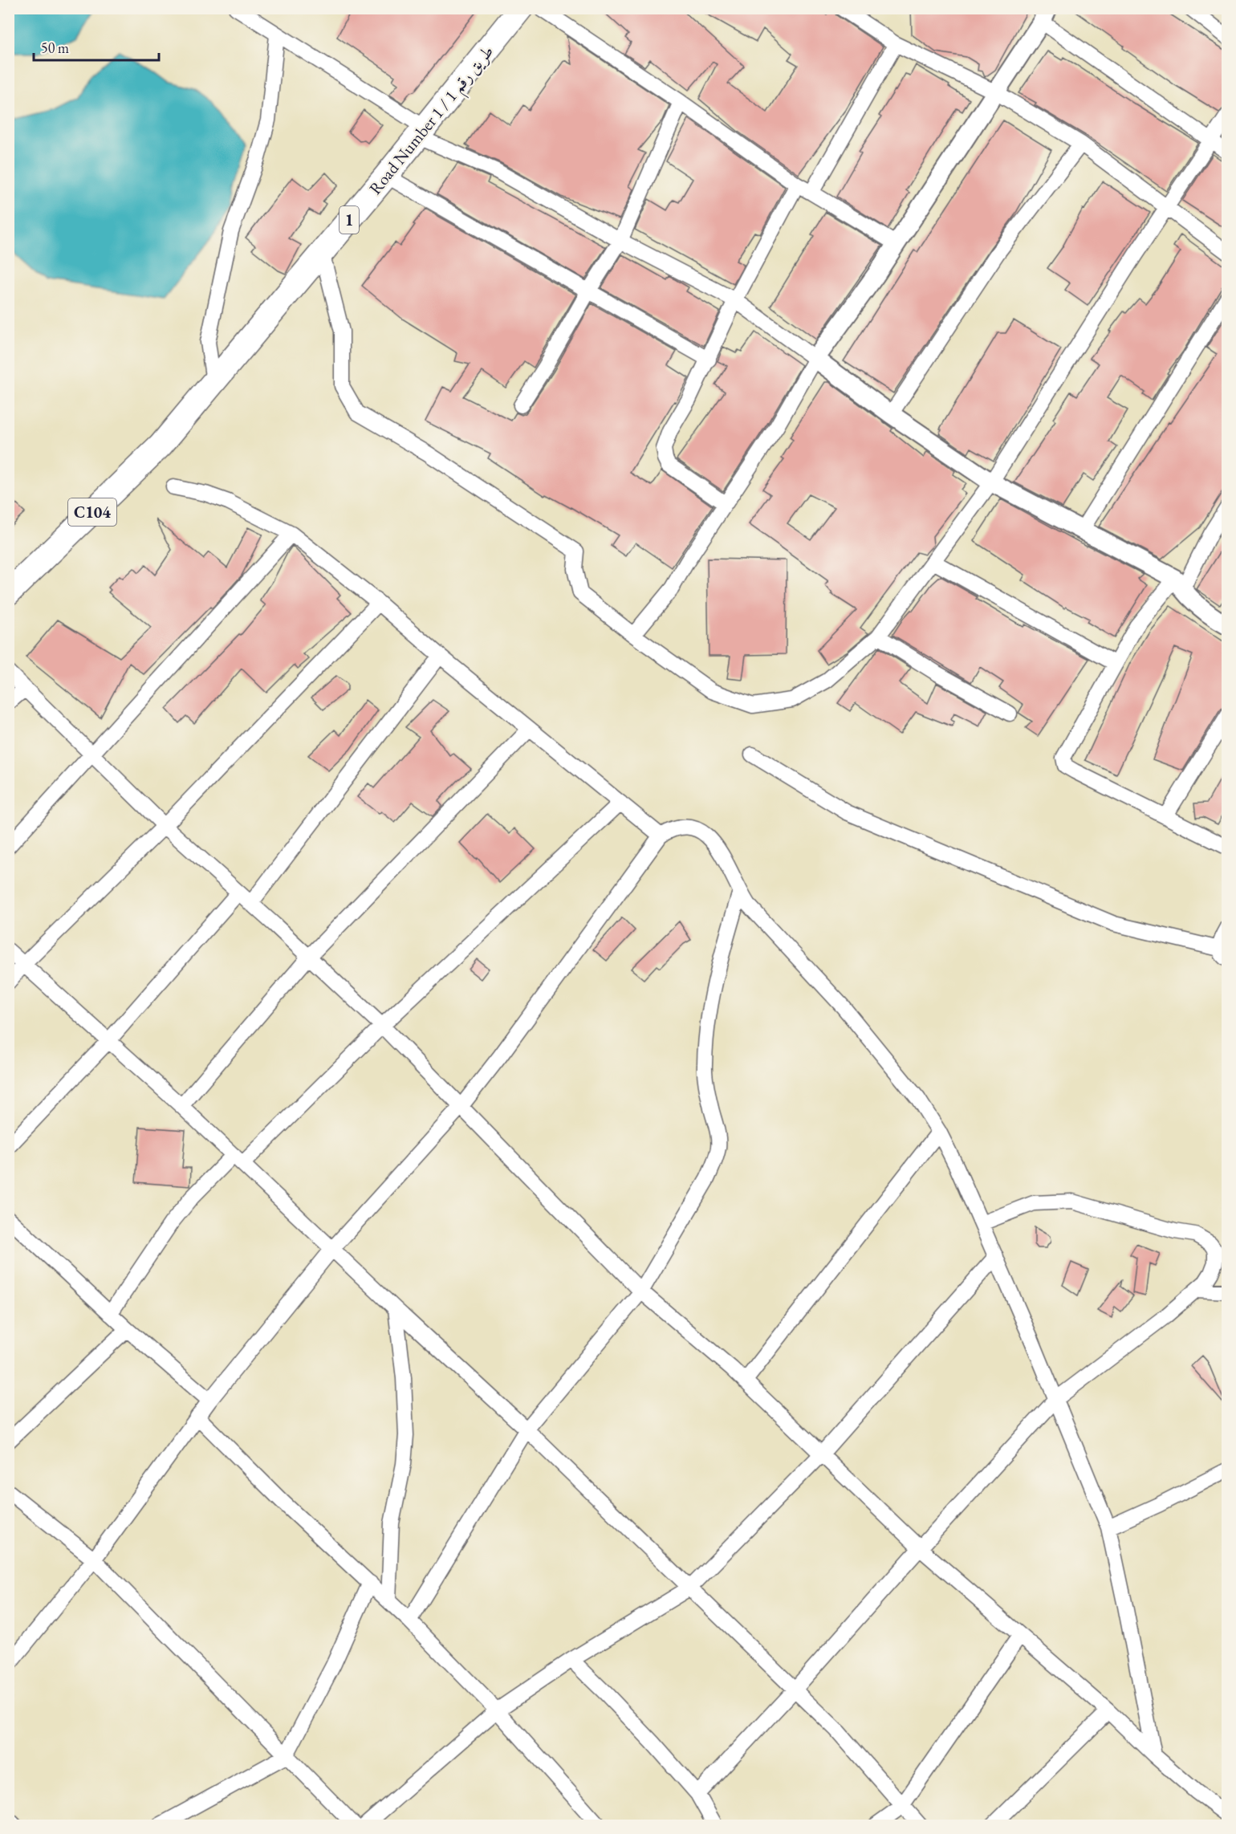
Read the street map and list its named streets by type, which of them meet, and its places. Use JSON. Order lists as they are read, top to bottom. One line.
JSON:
{"streets":{"highway":["Road Number 1 / طريق رقم 1","1","C104"]},"crossings":[["Road Number 1 / طريق رقم 1","C104"]],"scale_bar":"50 m"}
